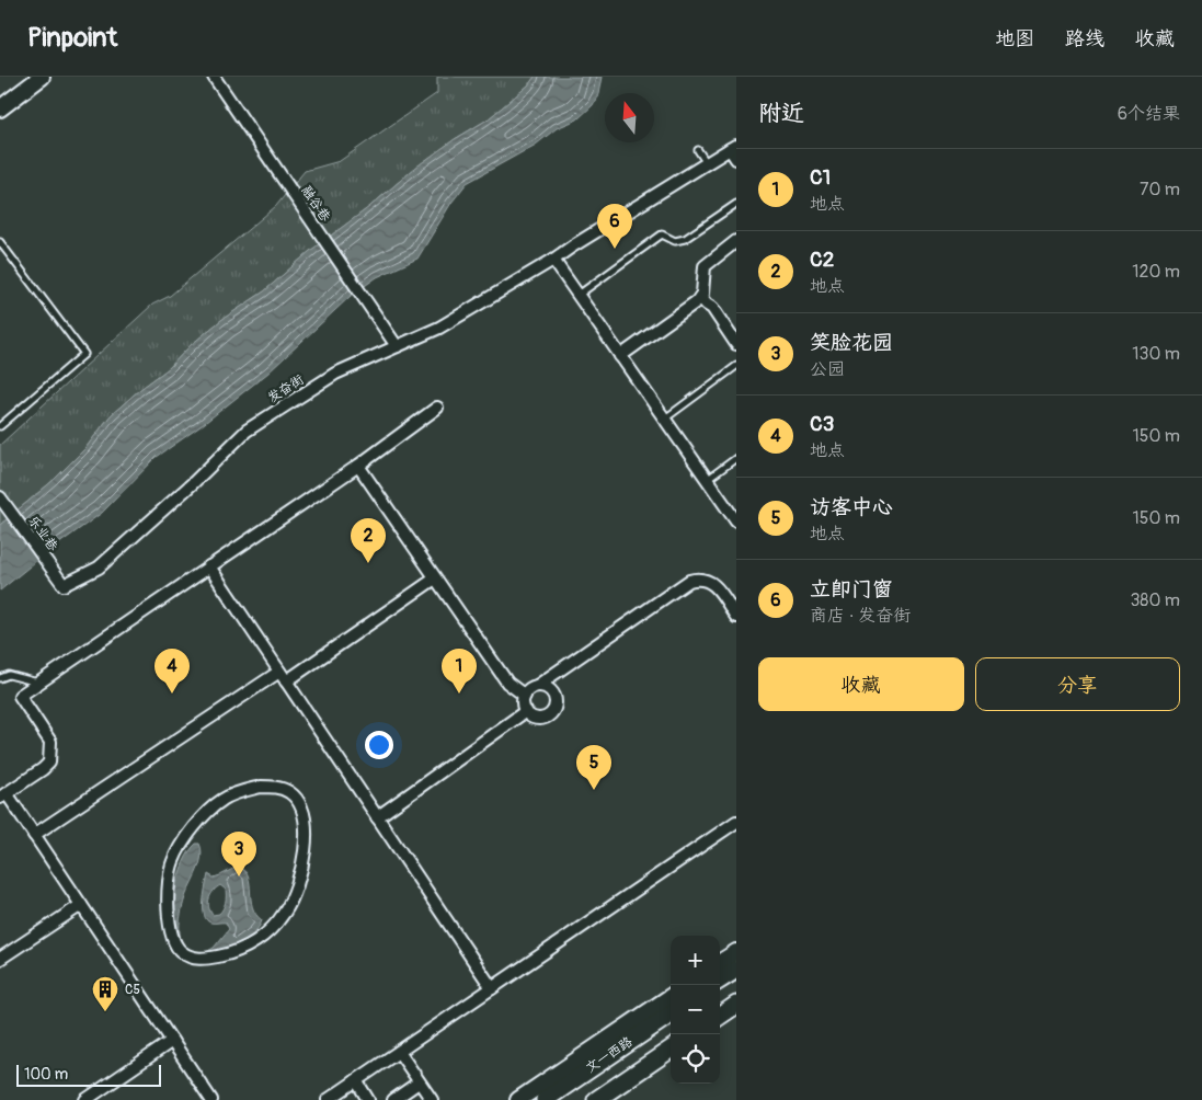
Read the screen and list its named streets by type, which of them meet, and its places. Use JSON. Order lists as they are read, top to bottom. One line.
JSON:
{"streets":{"main road":["文一西路"],"street":["融谷巷","发奋街","乐业巷"]},"crossings":[["融谷巷","发奋街"],["发奋街","乐业巷"]],"places":{"building":["C5"]},"scale_bar":"100 m","north":"top","page":{"header":"Pinpoint","nav":["地图","路线","收藏"],"heading":["附近","6个结果"],"list":[{"mark":"1","name":"C1","note":"地点","value":"70 m"},{"mark":"2","name":"C2","note":"地点","value":"120 m"},{"mark":"3","name":"笑脸花园","note":"公园","value":"130 m"},{"mark":"4","name":"C3","note":"地点","value":"150 m"},{"mark":"5","name":"访客中心","note":"地点","value":"150 m"},{"mark":"6","name":"立即门窗","note":"商店 · 发奋街","value":"380 m"}],"pins":["6","2","1","4","5","3"],"buttons":["收藏","分享"],"map_buttons":["+","−"],"scale":"100 m"}}
